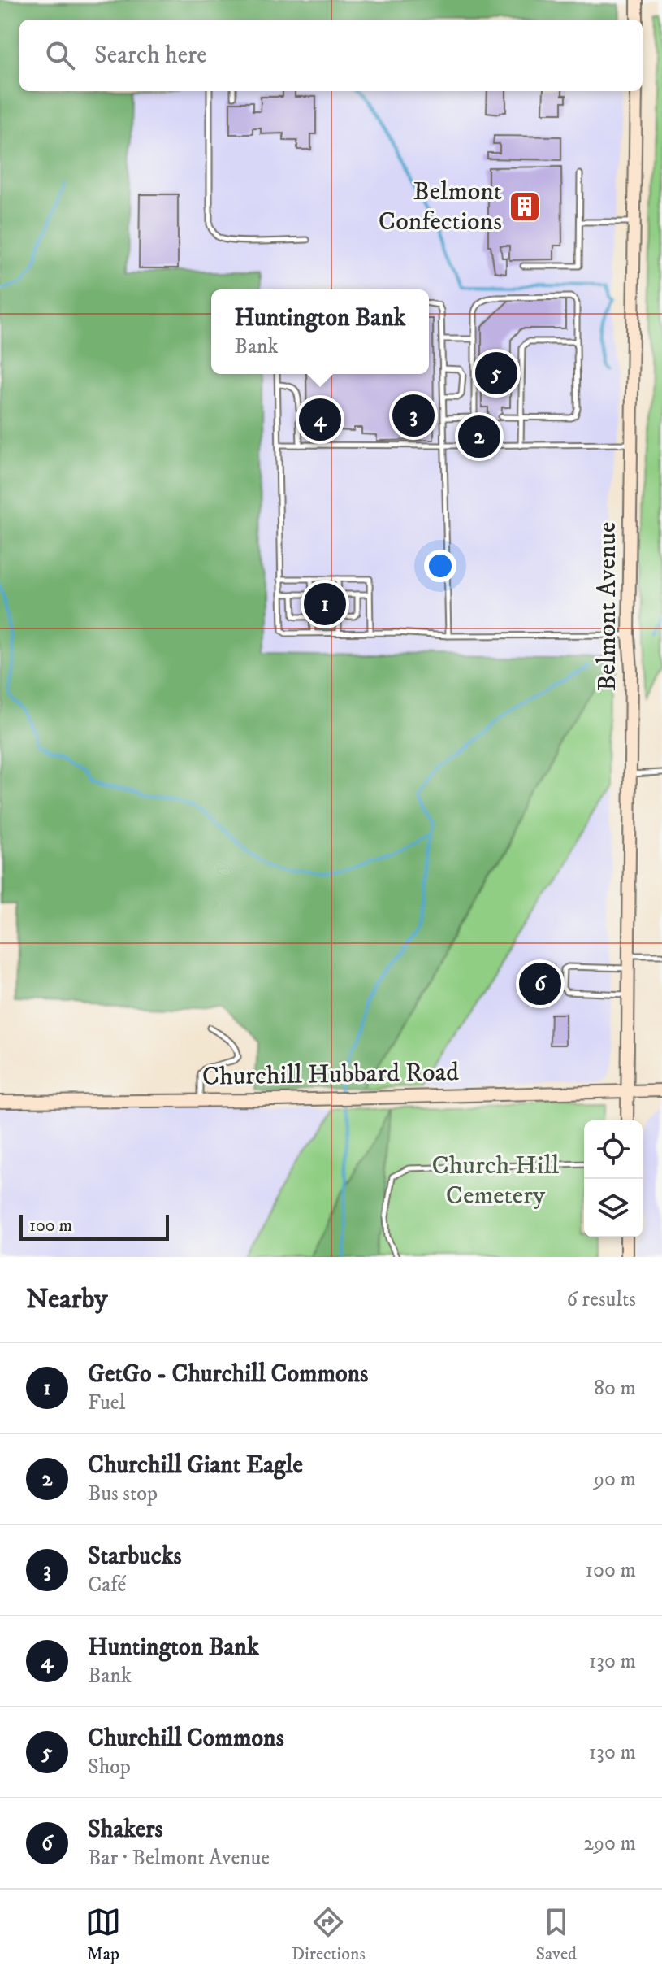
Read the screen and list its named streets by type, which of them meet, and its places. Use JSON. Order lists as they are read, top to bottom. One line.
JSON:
{"streets":{"main road":["Belmont Avenue","Churchill Hubbard Road"]},"crossings":[["Belmont Avenue","Churchill Hubbard Road"]],"parks":["Church Hill Cemetery"],"places":{"building":["Belmont Confections"]},"scale_bar":"100 m","page":{"search":"Search here","popup":["Huntington Bank","Bank"],"pins":["5","3","4","2","1","6"],"scale":"100 m","heading":["Nearby","6 results"],"list":[{"mark":"1","name":"GetGo - Churchill Commons","note":"Fuel","value":"80 m"},{"mark":"2","name":"Churchill Giant Eagle","note":"Bus stop","value":"90 m"},{"mark":"3","name":"Starbucks","note":"Café","value":"100 m"},{"mark":"4","name":"Huntington Bank","note":"Bank","value":"130 m"},{"mark":"5","name":"Churchill Commons","note":"Shop","value":"130 m"},{"mark":"6","name":"Shakers","note":"Bar · Belmont Avenue","value":"290 m"}],"nav":["Map","Directions","Saved"]}}
